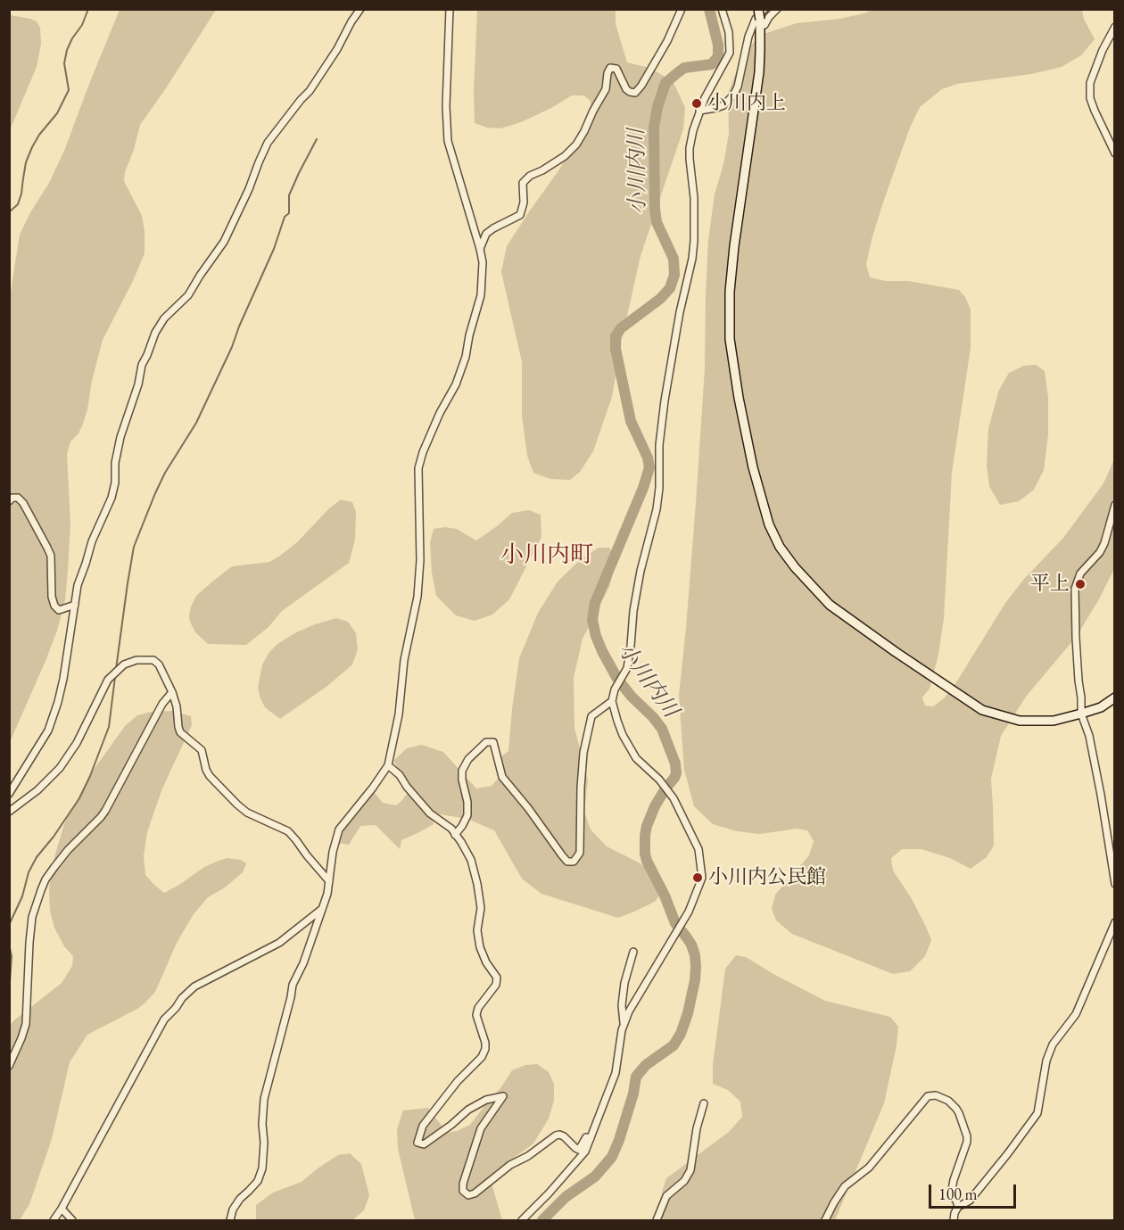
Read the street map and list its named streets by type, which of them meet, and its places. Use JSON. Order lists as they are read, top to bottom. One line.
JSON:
{"districts":["小川内町"],"water":["小川内川"],"places":["小川内上","平上","小川内公民館"],"scale_bar":"100 m"}
